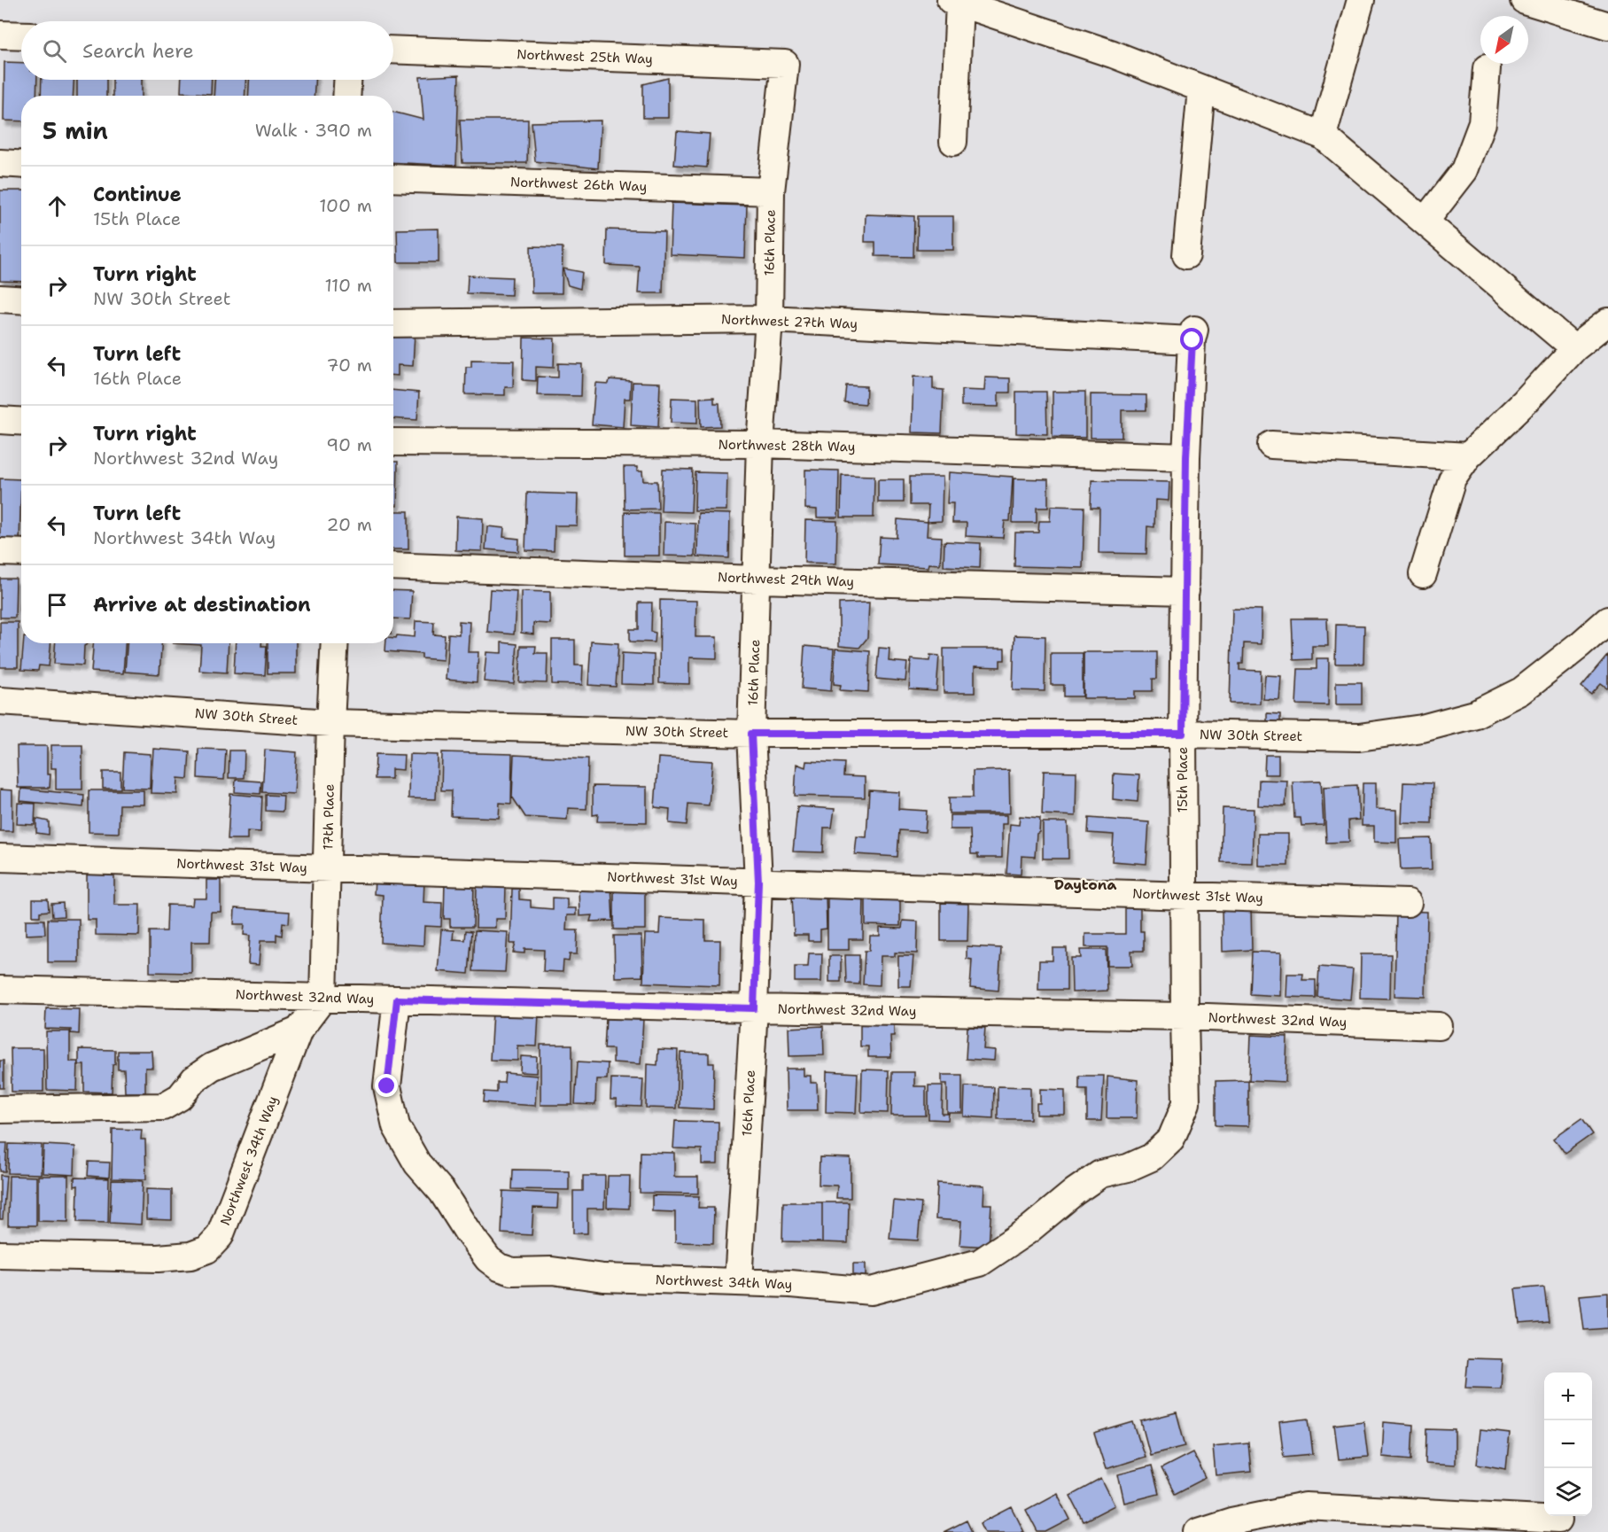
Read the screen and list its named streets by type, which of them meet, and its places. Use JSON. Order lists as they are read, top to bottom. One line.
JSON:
{"streets":{"street":["Northwest 25th Way","Northwest 26th Way","16th Place","Northwest 27th Way","Northwest 28th Way","Northwest 29th Way","NW 30th Street","15th Place","17th Place","Northwest 31st Way","Northwest 32nd Way","Northwest 34th Way"]},"crossings":[["Northwest 25th Way","16th Place"],["Northwest 26th Way","16th Place"],["16th Place","Northwest 27th Way"],["16th Place","Northwest 28th Way"],["16th Place","Northwest 29th Way"],["16th Place","NW 30th Street"],["16th Place","Northwest 31st Way"],["16th Place","Northwest 32nd Way"],["16th Place","Northwest 34th Way"],["Northwest 27th Way","15th Place"],["Northwest 28th Way","15th Place"],["Northwest 29th Way","15th Place"],["NW 30th Street","15th Place"],["NW 30th Street","17th Place"],["15th Place","Northwest 31st Way"],["15th Place","Northwest 32nd Way"],["15th Place","Northwest 34th Way"],["17th Place","Northwest 31st Way"],["17th Place","Northwest 32nd Way"],["17th Place","Northwest 34th Way"],["Northwest 32nd Way","Northwest 34th Way"]],"districts":["Daytona"],"north":"bottom left","page":{"search":"Search here","heading":["5 min","Walk · 390 m"],"list":[["Continue","15th Place","100 m"],["Turn right","NW 30th Street","110 m"],["Turn left","16th Place","70 m"],["Turn right","Northwest 32nd Way","90 m"],["Turn left","Northwest 34th Way","20 m"],"Arrive at destination"],"map_buttons":["+","−"]}}
